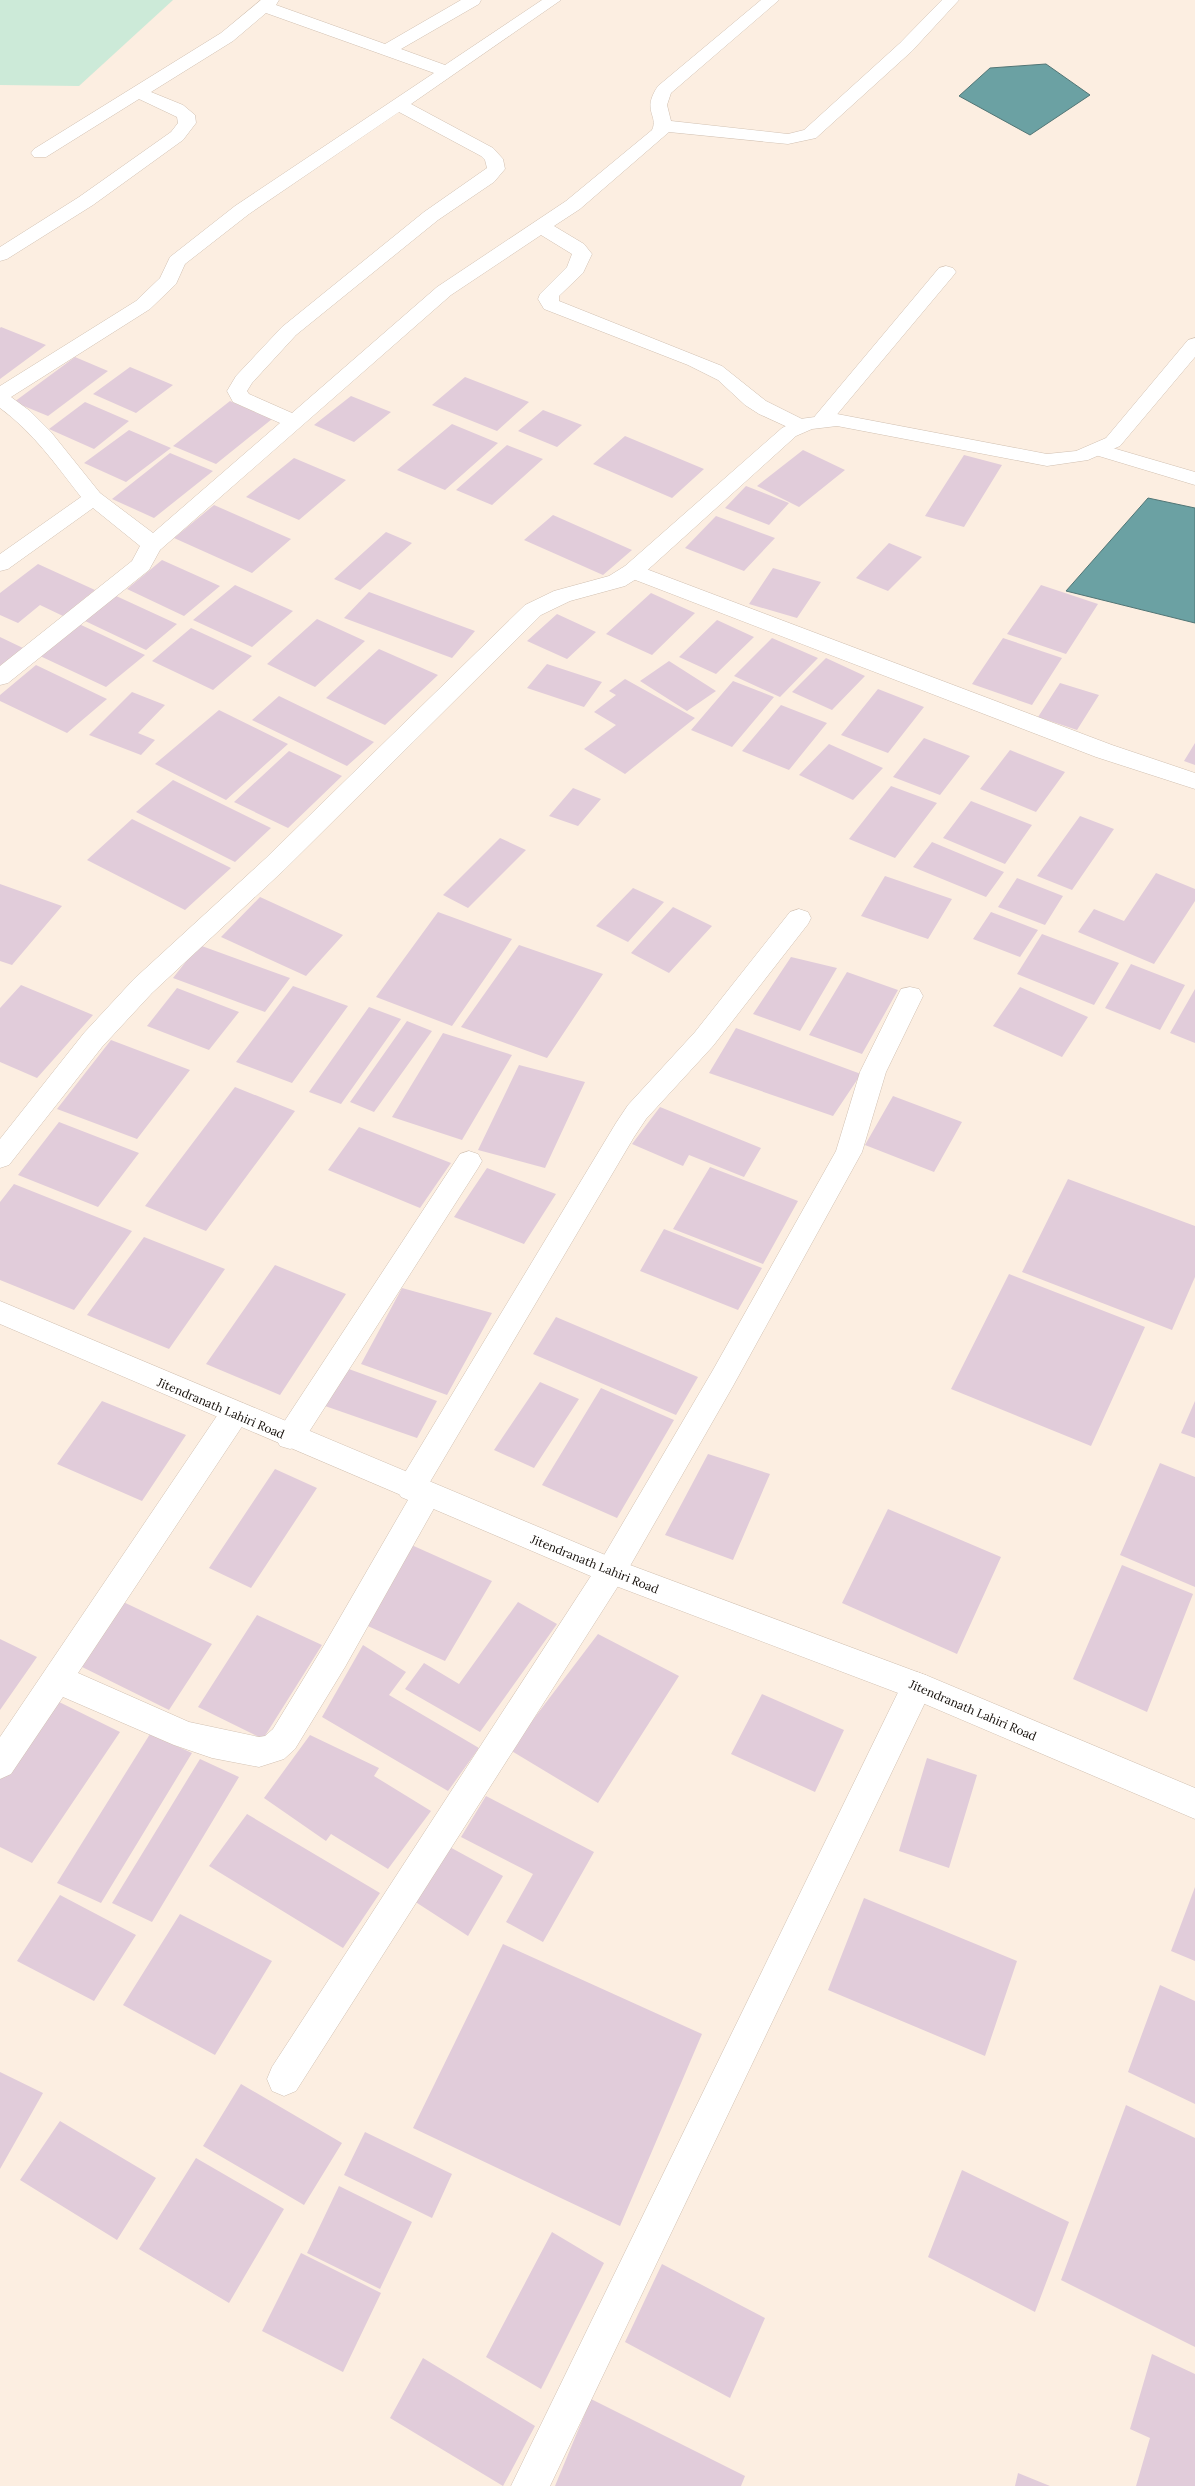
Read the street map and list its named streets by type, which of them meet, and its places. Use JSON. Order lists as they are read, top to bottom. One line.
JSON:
{"streets":{"street":["Jitendranath Lahiri Road"]}}
